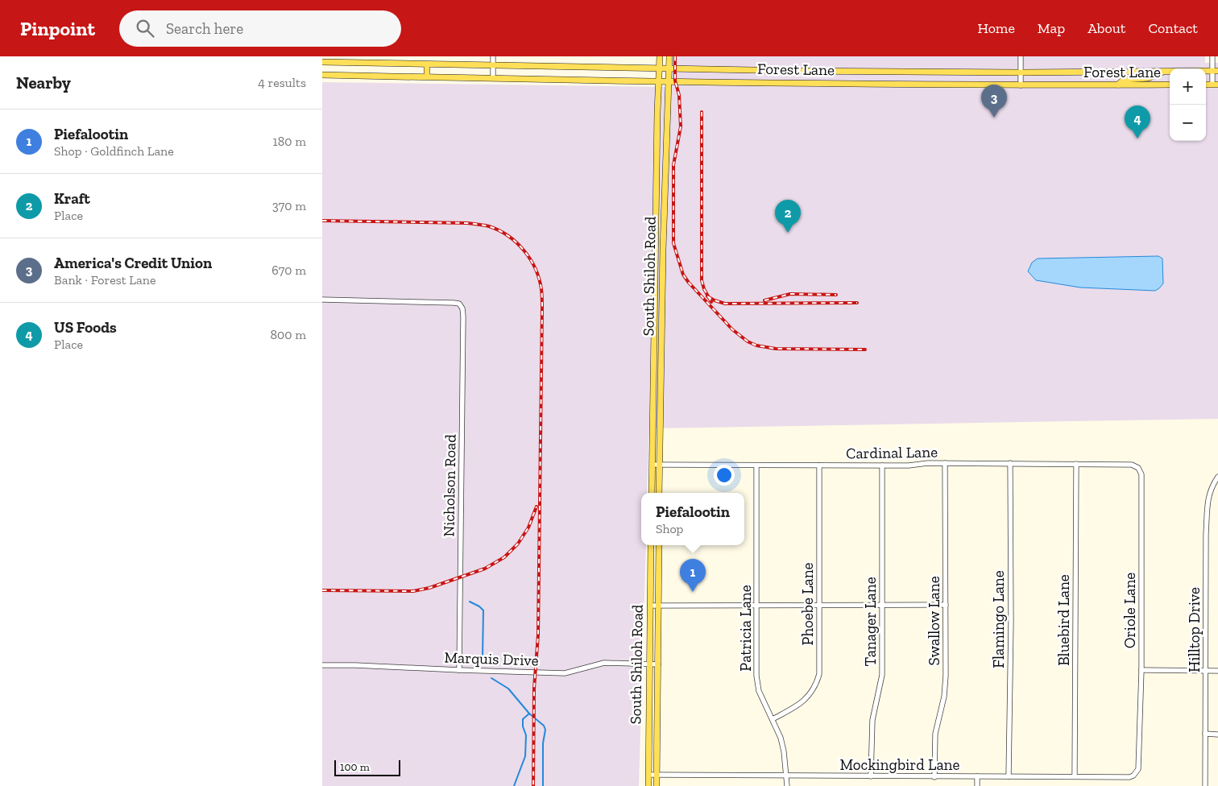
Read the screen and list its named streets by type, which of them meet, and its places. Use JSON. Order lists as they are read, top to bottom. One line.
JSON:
{"streets":{"main road":["Forest Lane","South Shiloh Road"],"street":["Cardinal Lane","Nicholson Road","Phoebe Lane","Oriole Lane","Flamingo Lane","Bluebird Lane","Swallow Lane","Tanager Lane","Patricia Lane","Hilltop Drive","Marquis Drive","Mockingbird Lane"]},"crossings":[["Forest Lane","South Shiloh Road"],["South Shiloh Road","Cardinal Lane"],["South Shiloh Road","Marquis Drive"],["South Shiloh Road","Mockingbird Lane"],["Cardinal Lane","Phoebe Lane"],["Cardinal Lane","Oriole Lane"],["Cardinal Lane","Flamingo Lane"],["Cardinal Lane","Bluebird Lane"],["Cardinal Lane","Swallow Lane"],["Cardinal Lane","Tanager Lane"],["Cardinal Lane","Patricia Lane"],["Nicholson Road","Marquis Drive"],["Phoebe Lane","Patricia Lane"],["Oriole Lane","Mockingbird Lane"],["Flamingo Lane","Mockingbird Lane"],["Bluebird Lane","Mockingbird Lane"],["Swallow Lane","Mockingbird Lane"],["Tanager Lane","Mockingbird Lane"],["Patricia Lane","Mockingbird Lane"]],"scale_bar":"100 m","page":{"header":"Pinpoint","search":"Search here","nav":["Home","Map","About","Contact"],"heading":["Nearby","4 results"],"map_buttons":["+","−"],"pins":["3","4","2","1"],"list":[{"mark":"1","name":"Piefalootin","note":"Shop · Goldfinch Lane","value":"180 m"},{"mark":"2","name":"Kraft","note":"Place","value":"370 m"},{"mark":"3","name":"America's Credit Union","note":"Bank · Forest Lane","value":"670 m"},{"mark":"4","name":"US Foods","note":"Place","value":"800 m"}],"popup":["Piefalootin","Shop"],"scale":"100 m"}}
